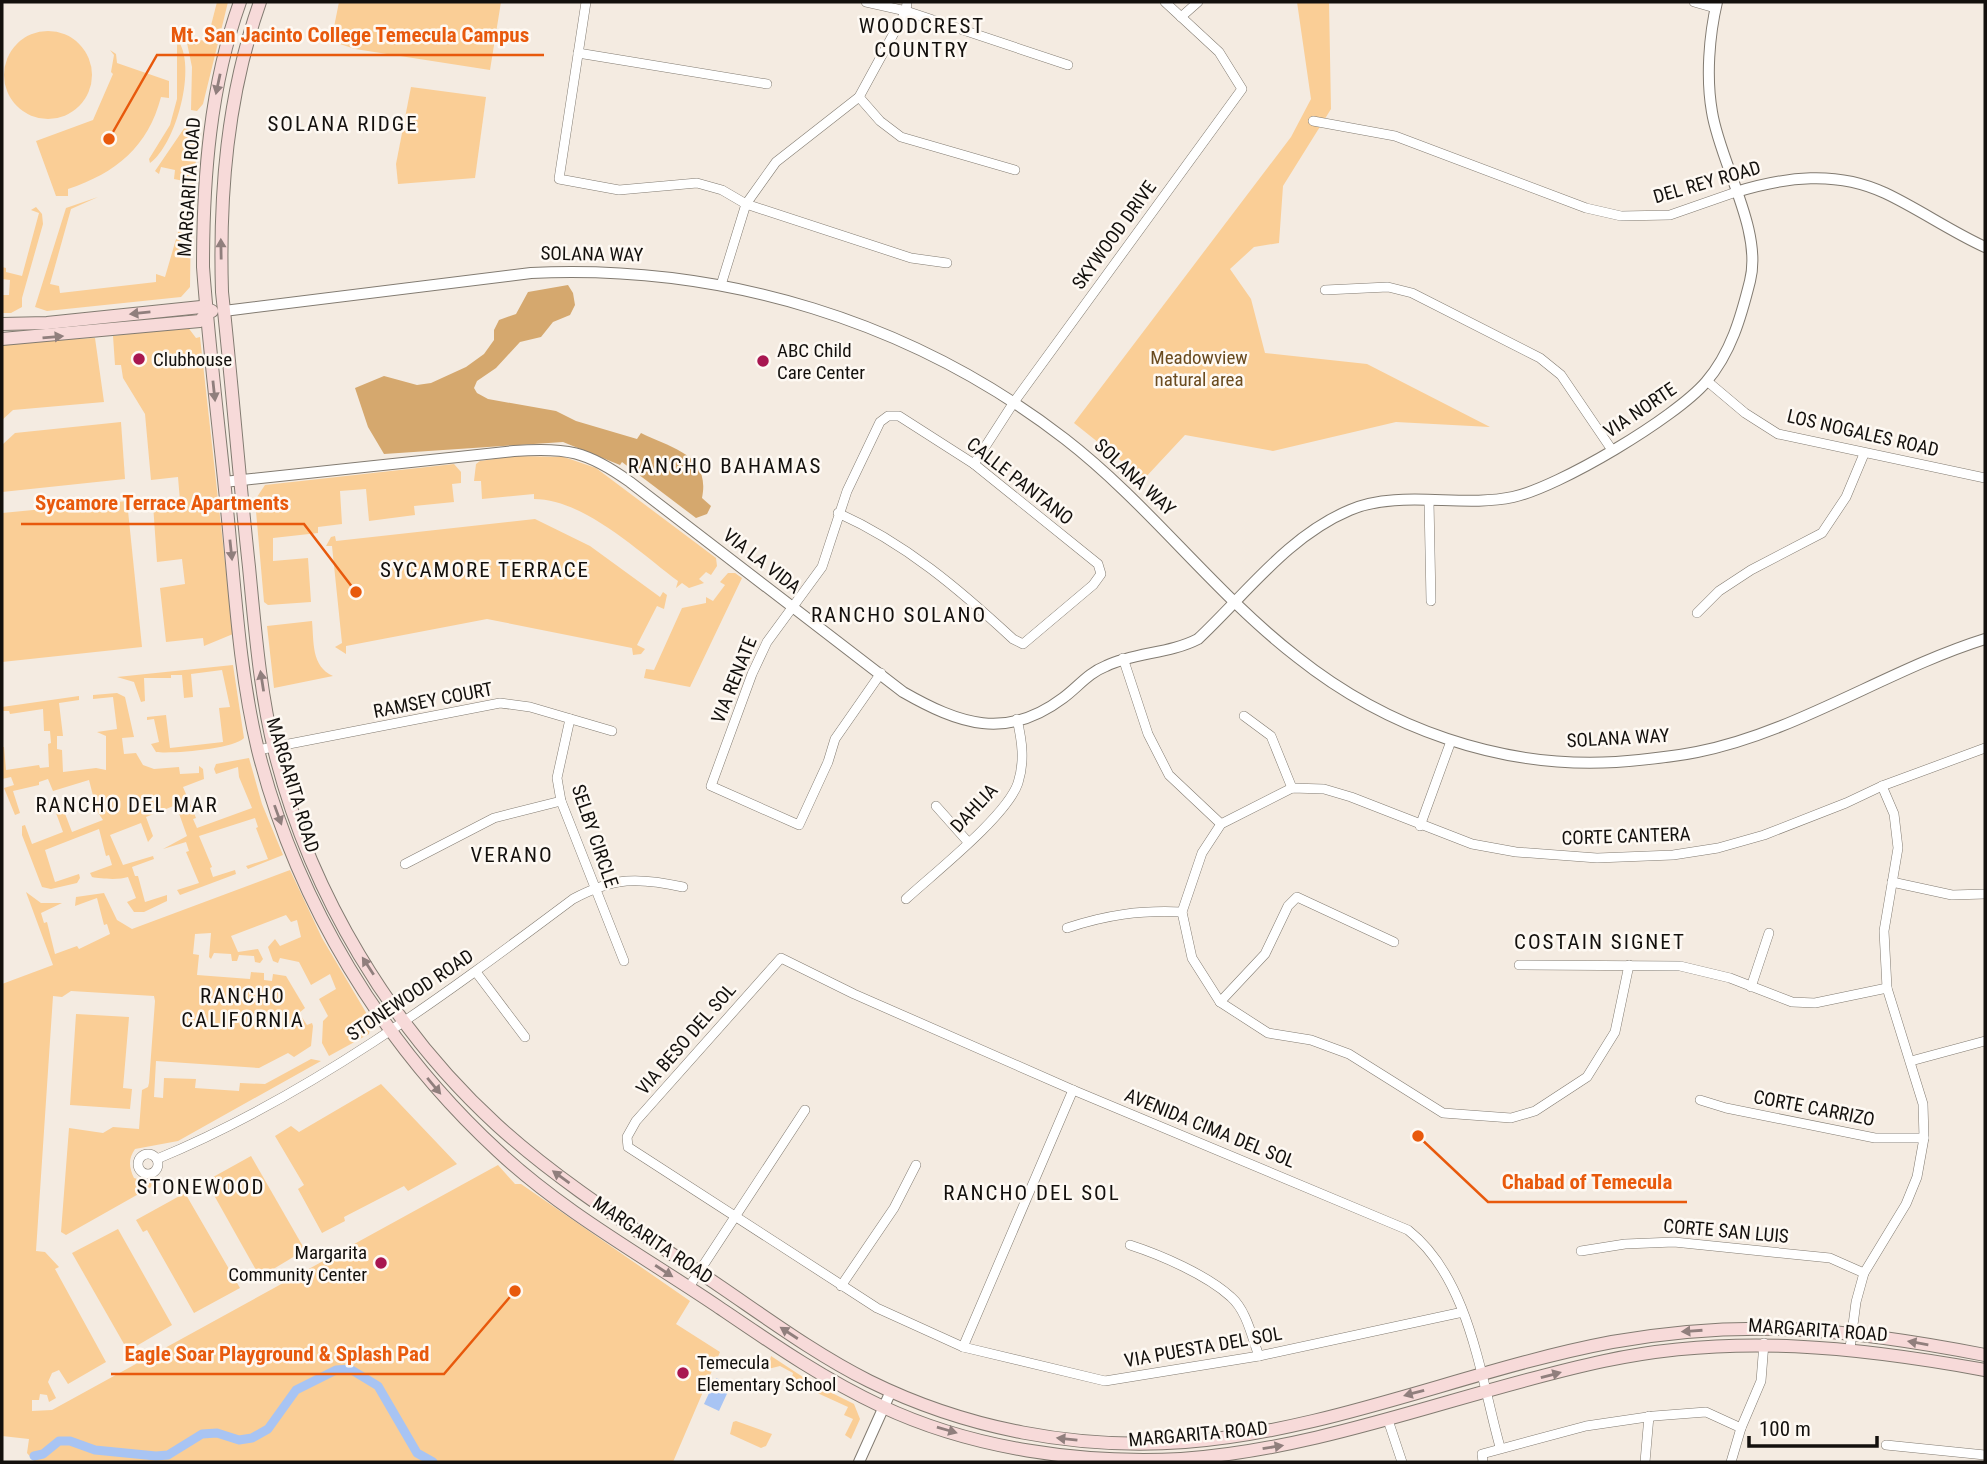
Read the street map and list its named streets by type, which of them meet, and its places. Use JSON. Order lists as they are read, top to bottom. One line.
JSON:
{"streets":{"main road":["MARGARITA ROAD","SOLANA WAY"],"street":["DEL REY ROAD","SKYWOOD DRIVE","VIA NORTE","LOS NOGALES ROAD","CALLE PANTANO","VIA LA VIDA","VIA RENATE","RAMSEY COURT","DAHLIA","SELBY CIRCLE","CORTE CANTERA","STONEWOOD ROAD","VIA BESO DEL SOL","CORTE CARRIZO","AVENIDA CIMA DEL SOL","CORTE SAN LUIS","VIA PUESTA DEL SOL"]},"crossings":[["DEL REY ROAD","VIA NORTE"],["MARGARITA ROAD","SOLANA WAY"],["MARGARITA ROAD","VIA LA VIDA"],["MARGARITA ROAD","RAMSEY COURT"],["MARGARITA ROAD","STONEWOOD ROAD"],["MARGARITA ROAD","AVENIDA CIMA DEL SOL"],["SKYWOOD DRIVE","SOLANA WAY"],["SKYWOOD DRIVE","CALLE PANTANO"],["SOLANA WAY","VIA NORTE"],["SOLANA WAY","VIA LA VIDA"],["VIA NORTE","LOS NOGALES ROAD"],["VIA NORTE","VIA LA VIDA"],["CALLE PANTANO","VIA RENATE"],["VIA LA VIDA","VIA RENATE"],["VIA LA VIDA","DAHLIA"],["RAMSEY COURT","SELBY CIRCLE"],["SELBY CIRCLE","STONEWOOD ROAD"],["VIA BESO DEL SOL","AVENIDA CIMA DEL SOL"],["VIA BESO DEL SOL","VIA PUESTA DEL SOL"],["AVENIDA CIMA DEL SOL","VIA PUESTA DEL SOL"]],"districts":["WOODCREST COUNTRY","SOLANA RIDGE","RANCHO BAHAMAS","SYCAMORE TERRACE","RANCHO SOLANO","RANCHO DEL MAR","VERANO","COSTAIN SIGNET","RANCHO CALIFORNIA","STONEWOOD","RANCHO DEL SOL"],"parks":["Meadowview natural area"],"places":["Mt. San Jacinto College Temecula Campus","Clubhouse","ABC Child Care Center","Sycamore Terrace Apartments","Chabad of Temecula","Margarita Community Center","Eagle Soar Playground & Splash Pad","Temecula Elementary School"],"scale_bar":"100 m"}
